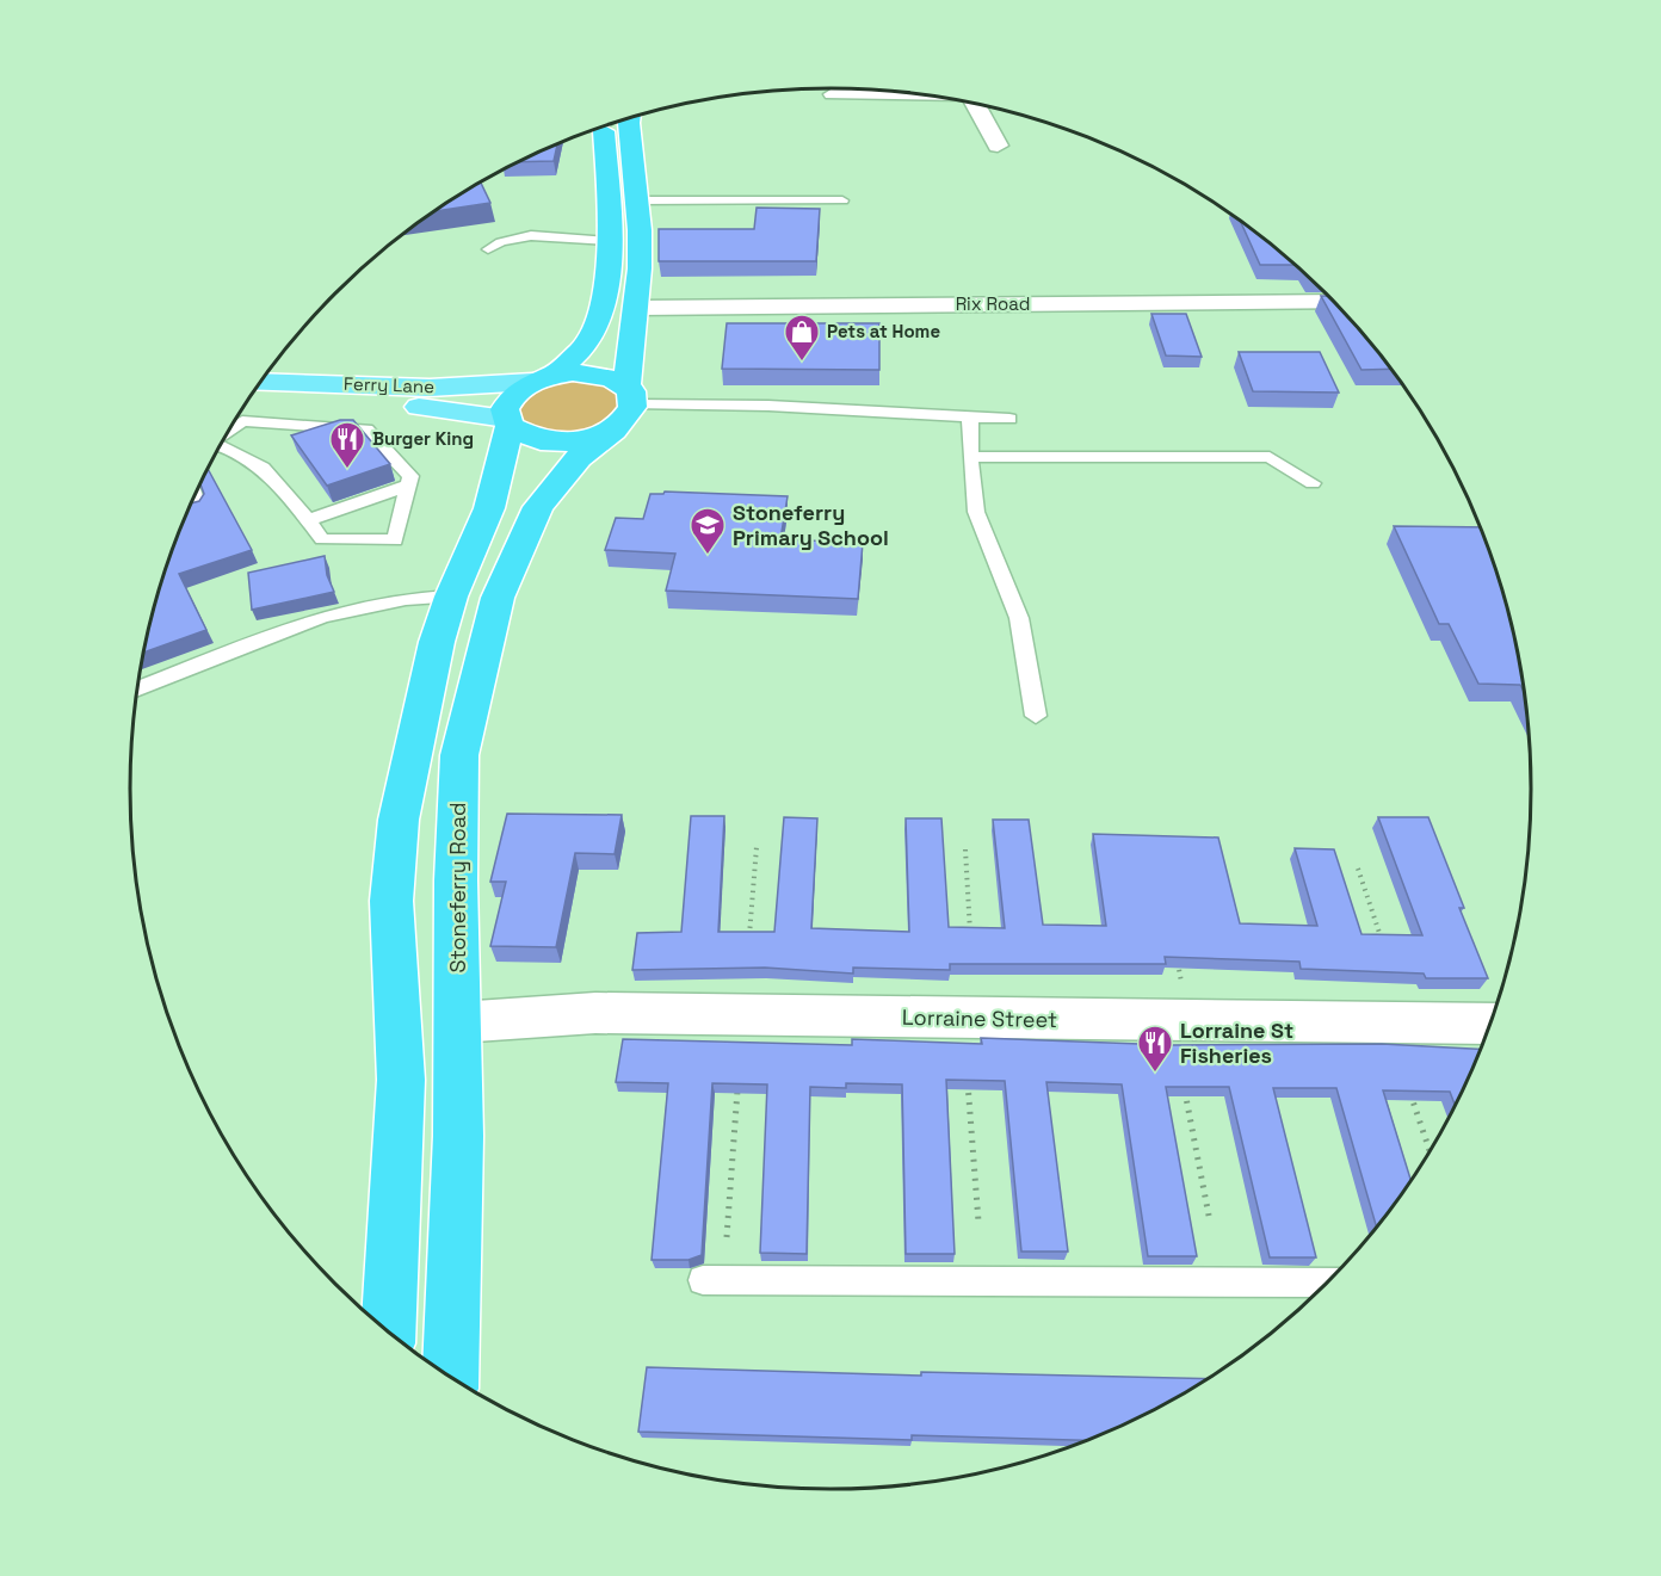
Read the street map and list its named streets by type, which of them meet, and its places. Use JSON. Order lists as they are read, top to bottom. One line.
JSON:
{"streets":{"highway":["Stoneferry Road"],"main road":["Ferry Lane"],"street":["Rix Road","Lorraine Street"]},"crossings":[["Stoneferry Road","Lorraine Street"]],"places":{"shop":["Pets at Home"],"restaurant":["Burger King","Lorraine St Fisheries"],"school or university":["Stoneferry Primary School"]}}
